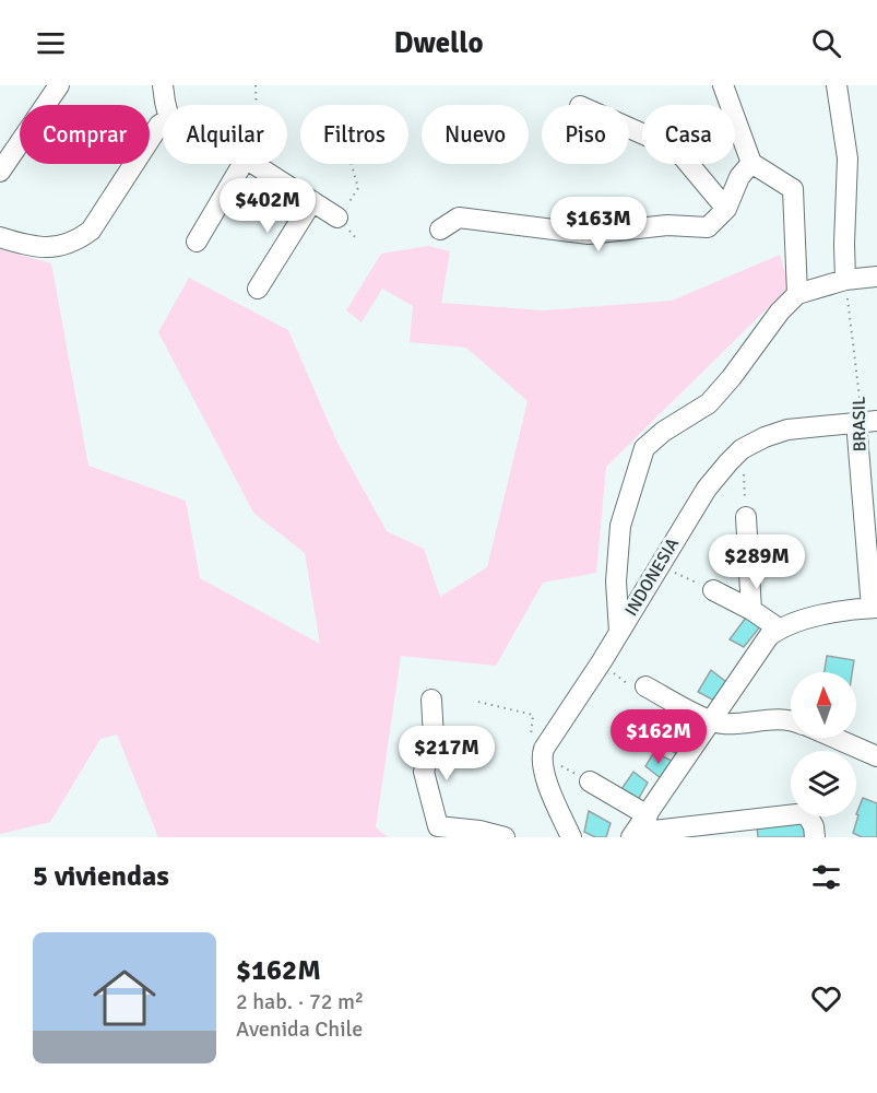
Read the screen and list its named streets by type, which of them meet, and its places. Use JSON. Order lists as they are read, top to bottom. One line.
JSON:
{"streets":{"street":["BRASIL","INDONESIA"]},"crossings":[["BRASIL","INDONESIA"]],"north":"top","page":{"header":"Dwello","chip":["Comprar","Alquilar","Filtros","Nuevo","Piso","Casa"],"price":["$402M","$163M","$289M","$162M","$217M"],"heading":"5 viviendas","list":[{"name":"$162M","note":"2 hab. · 72 m² · Avenida Chile"}]}}
